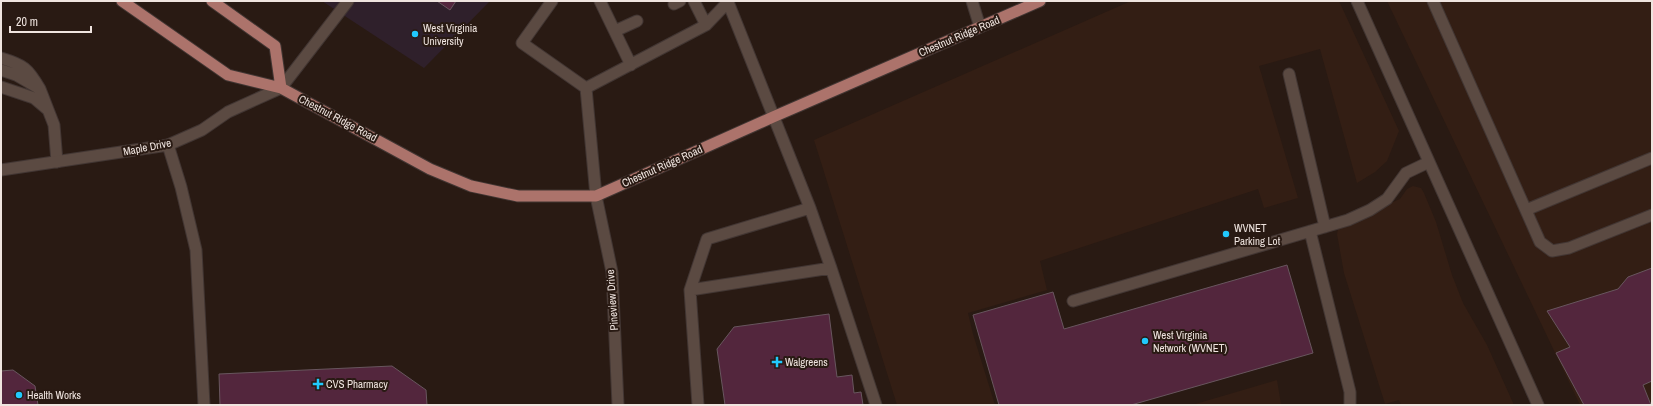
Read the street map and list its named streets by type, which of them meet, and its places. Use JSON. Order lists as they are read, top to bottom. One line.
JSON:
{"streets":{"main road":["Chestnut Ridge Road"],"street":["Maple Drive","Pineview Drive"]},"crossings":[["Chestnut Ridge Road","Maple Drive"],["Chestnut Ridge Road","Pineview Drive"]],"places":{"other":["West Virginia University","WVNET Parking Lot","West Virginia Network (WVNET)","Health Works"],"health":["Walgreens","CVS Pharmacy"]},"scale_bar":"20 m"}
